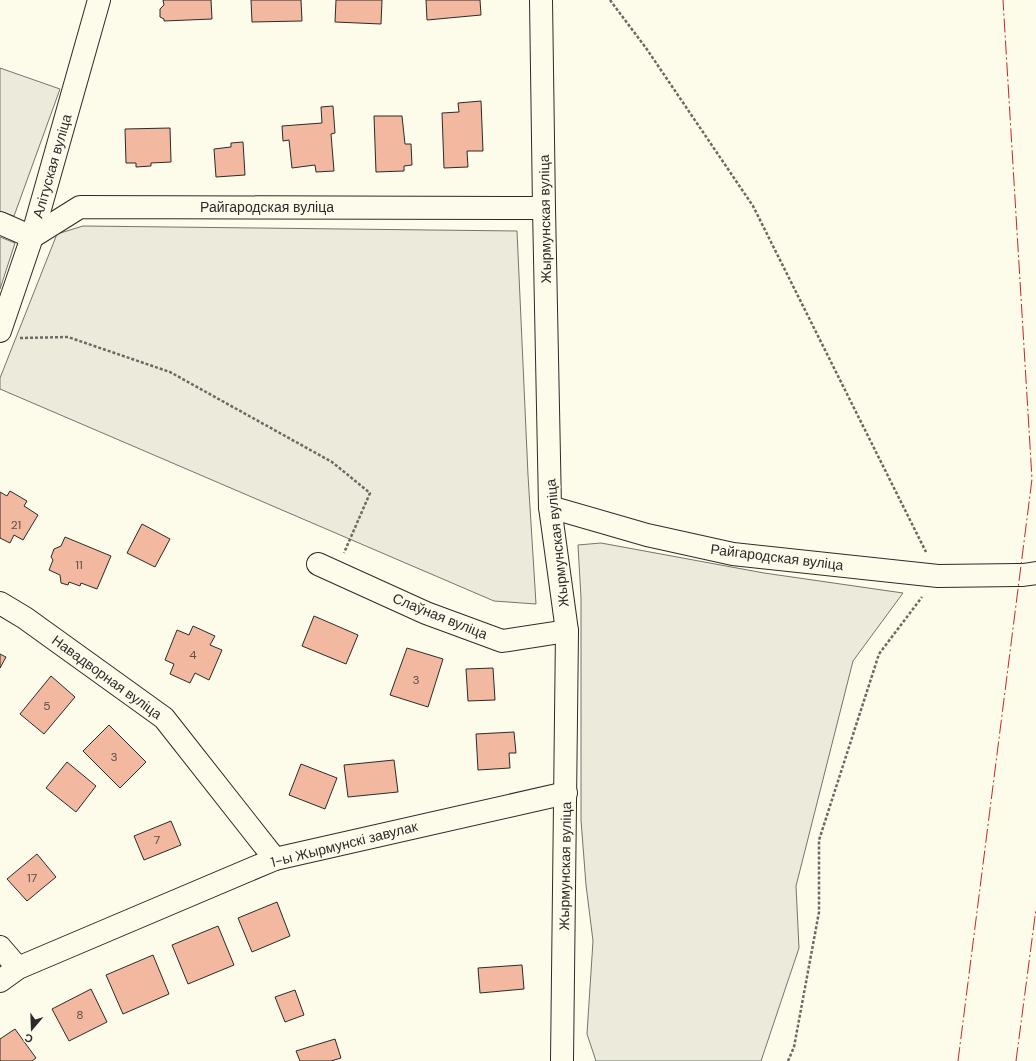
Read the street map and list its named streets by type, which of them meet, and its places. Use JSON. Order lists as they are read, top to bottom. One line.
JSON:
{"streets":{"street":["Алітуская вуліца","Райгародская вуліца","Жырмунская вуліца","Слаўная вуліца","Навадворная вуліца","1-ы Жырмунскі завулак"]},"crossings":[["Алітуская вуліца","Райгародская вуліца"],["Райгародская вуліца","Жырмунская вуліца"],["Жырмунская вуліца","Слаўная вуліца"],["Жырмунская вуліца","1-ы Жырмунскі завулак"],["Навадворная вуліца","1-ы Жырмунскі завулак"]],"house_numbers":["21","11","4","3","5","3","7","17","8"],"north":"bottom"}
